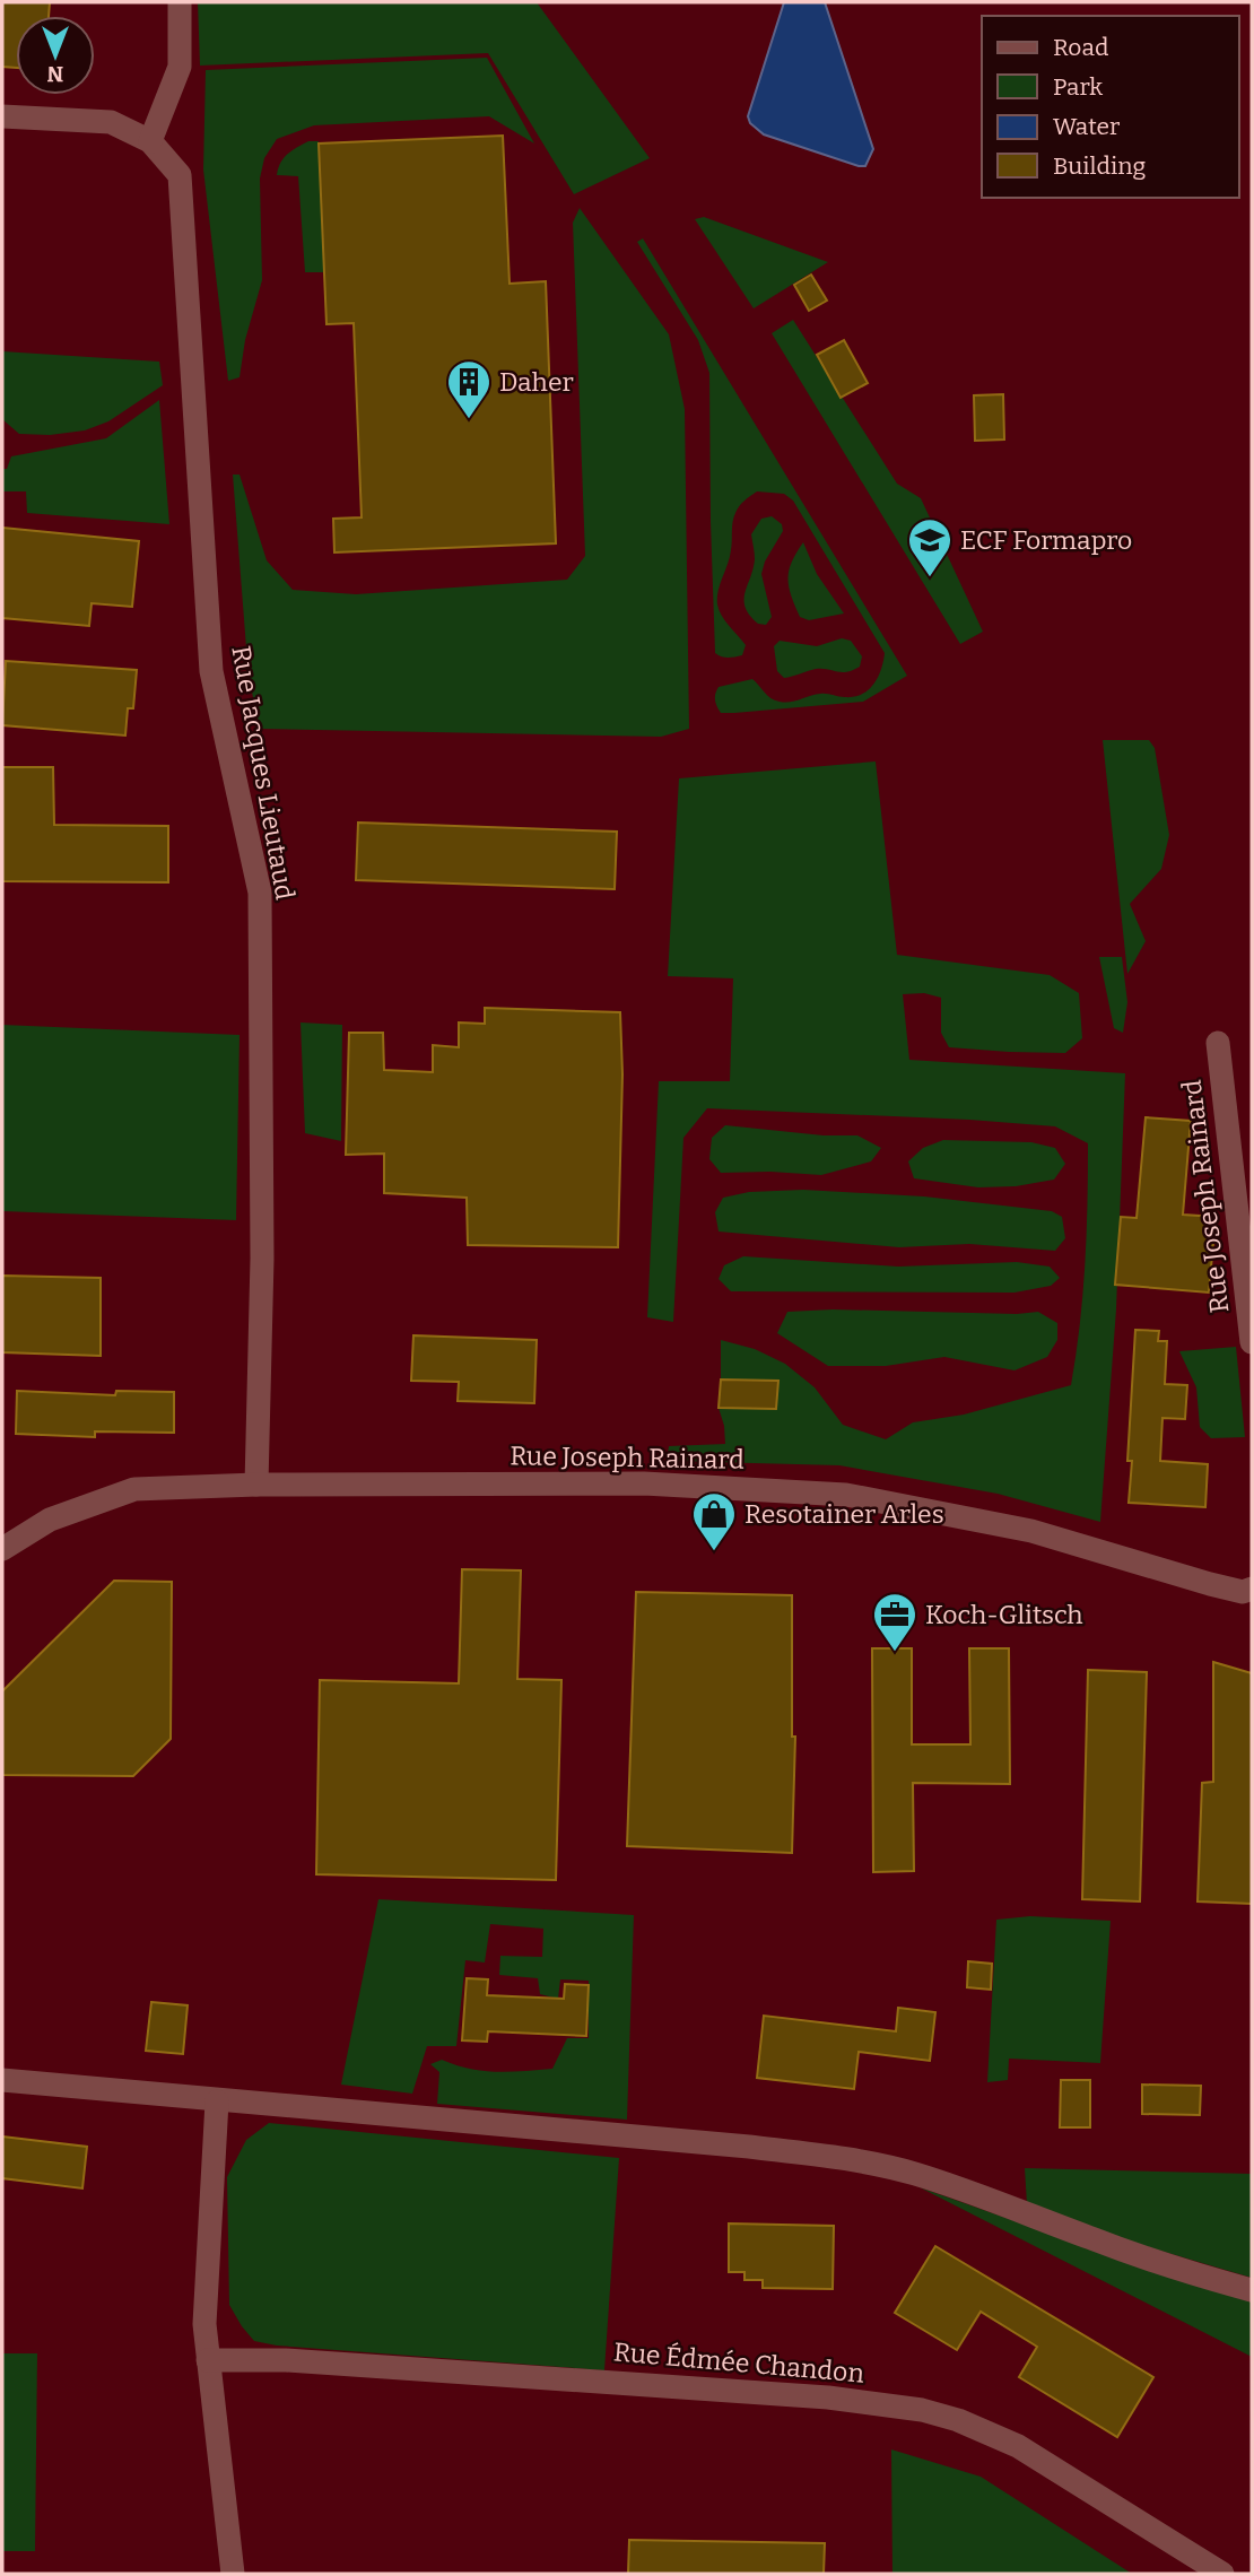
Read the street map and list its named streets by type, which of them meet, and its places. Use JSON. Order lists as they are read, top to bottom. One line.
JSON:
{"streets":{"street":["Rue Jacques Lieutaud","Rue Joseph Rainard","Rue Édmée Chandon"]},"crossings":[["Rue Jacques Lieutaud","Rue Joseph Rainard"]],"places":{"building":["Daher"],"school or university":["ECF Formapro"],"shop":["Resotainer Arles"],"office":["Koch-Glitsch"]},"legend":["Road","Park","Water","Building"],"north":"bottom"}
